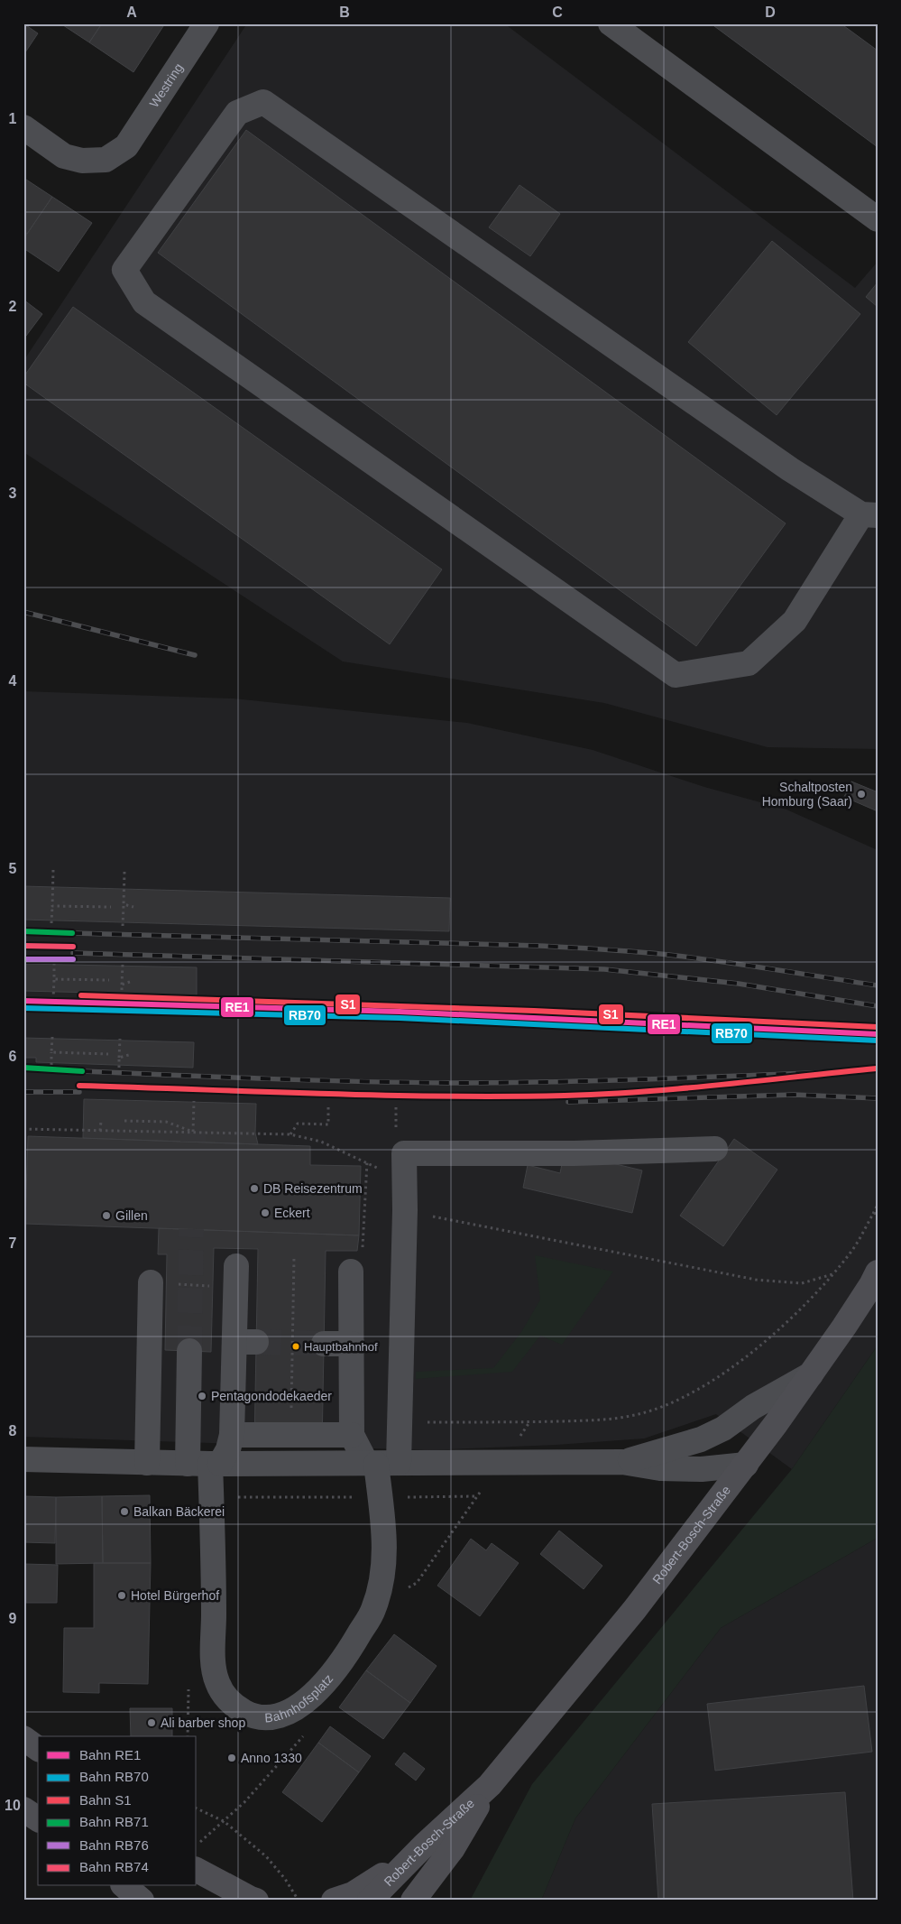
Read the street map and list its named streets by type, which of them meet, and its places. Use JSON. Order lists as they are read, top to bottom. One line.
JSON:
{"streets":{"main road":["Robert-Bosch-Straße"],"street":["Westring","Bahnhofsplatz"]},"places":["Schaltposten Homburg (Saar)","DB Reisezentrum","Eckert","Gillen","Hauptbahnhof","Pentagondodekaeder","Balkan Bäckerei","Hotel Bürgerhof","Ali barber shop","Anno 1330"],"lines":["rail line RB71","rail line RB74","rail line RB76","rail line S1","rail line RE1","rail line RB70"],"legend":["Bahn RE1","Bahn RB70","Bahn S1","Bahn RB71","Bahn RB76","Bahn RB74"],"grid":{"columns":["A","B","C","D"],"rows":["1","2","3","4","5","6","7","8","9","10"]}}
